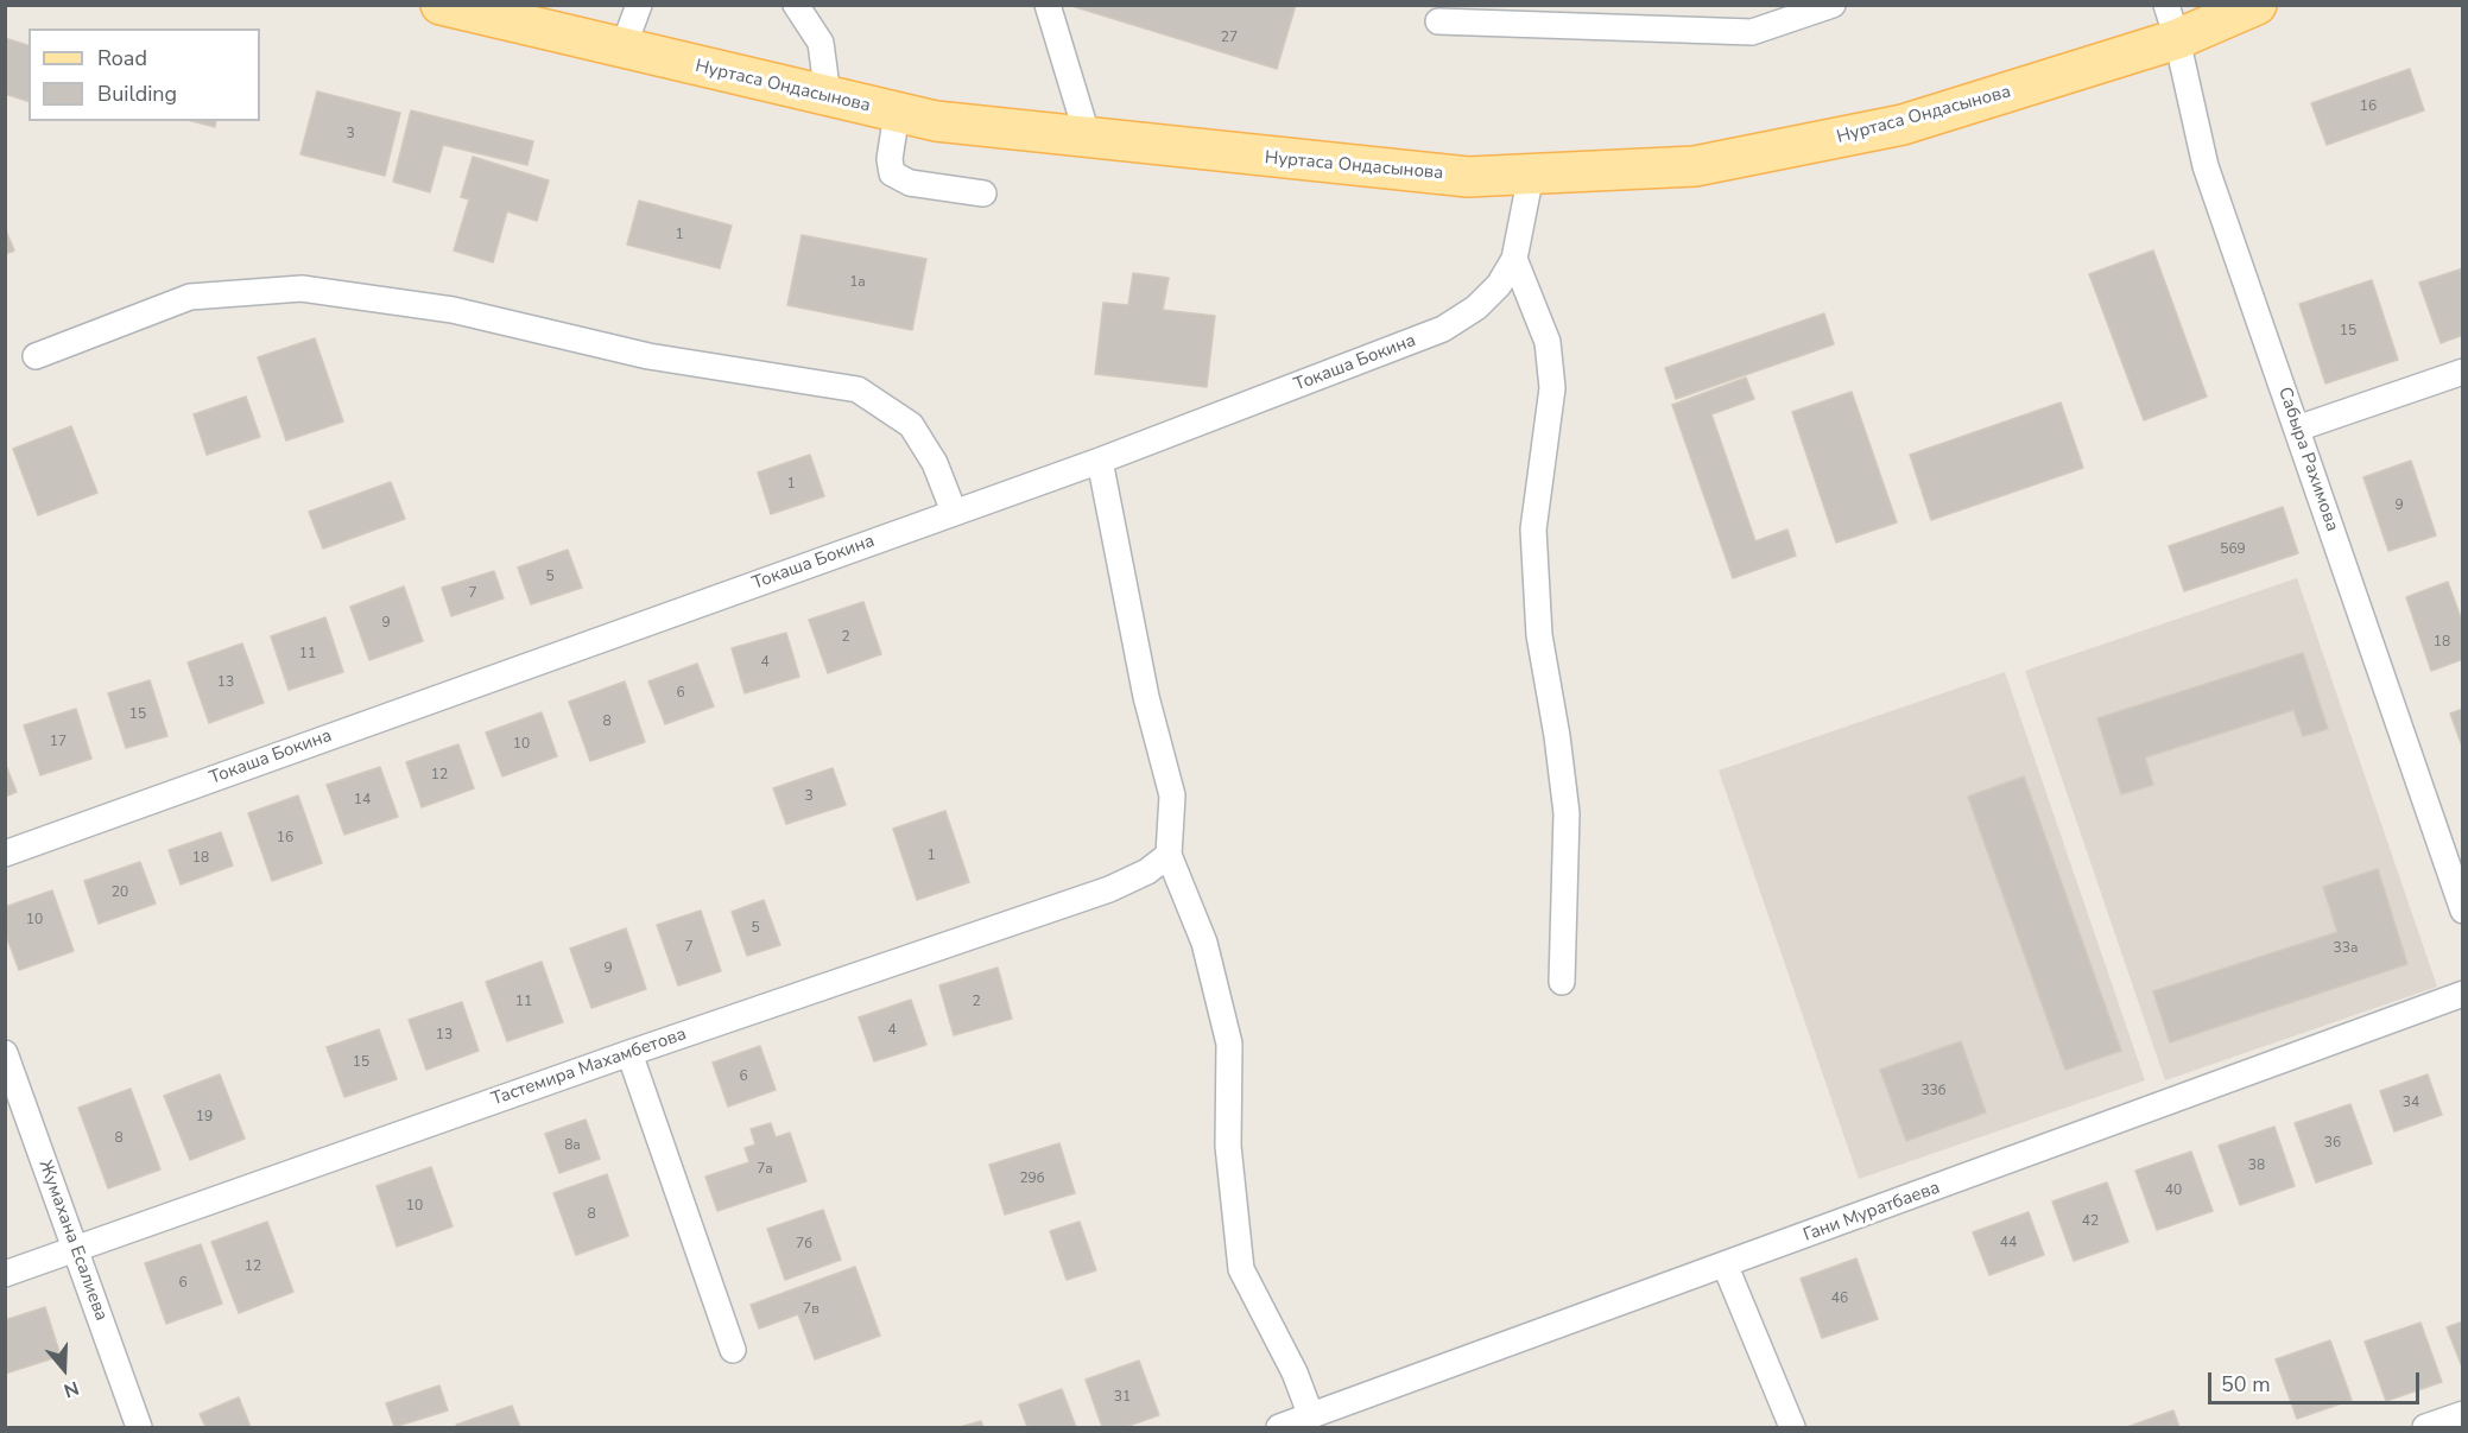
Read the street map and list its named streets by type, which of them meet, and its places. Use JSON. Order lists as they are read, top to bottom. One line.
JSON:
{"streets":{"main road":["Нуртаса Ондасынова"],"street":["Токаша Бокина","Сабыра Рахимова","Тастемира Махамбетова","Гани Муратбаева","Жумахана Есалиева"]},"crossings":[["Нуртаса Ондасынова","Токаша Бокина"],["Нуртаса Ондасынова","Сабыра Рахимова"],["Тастемира Махамбетова","Жумахана Есалиева"]],"house_numbers":["27","16","3","1","1а","15","1","9","569","5","7","9","2","18","11","4","13","6","15","8","17","10","12","3","14","16","1","18","20","10","5","7","33а","9","11","2","4","13","15","6","33б","34","19","8","36","8а","38","7а","29б","40","10","8","42","44","7б","12","6","46","7в","31"],"legend":["Road","Building"],"scale_bar":"50 m","north":"bottom"}
